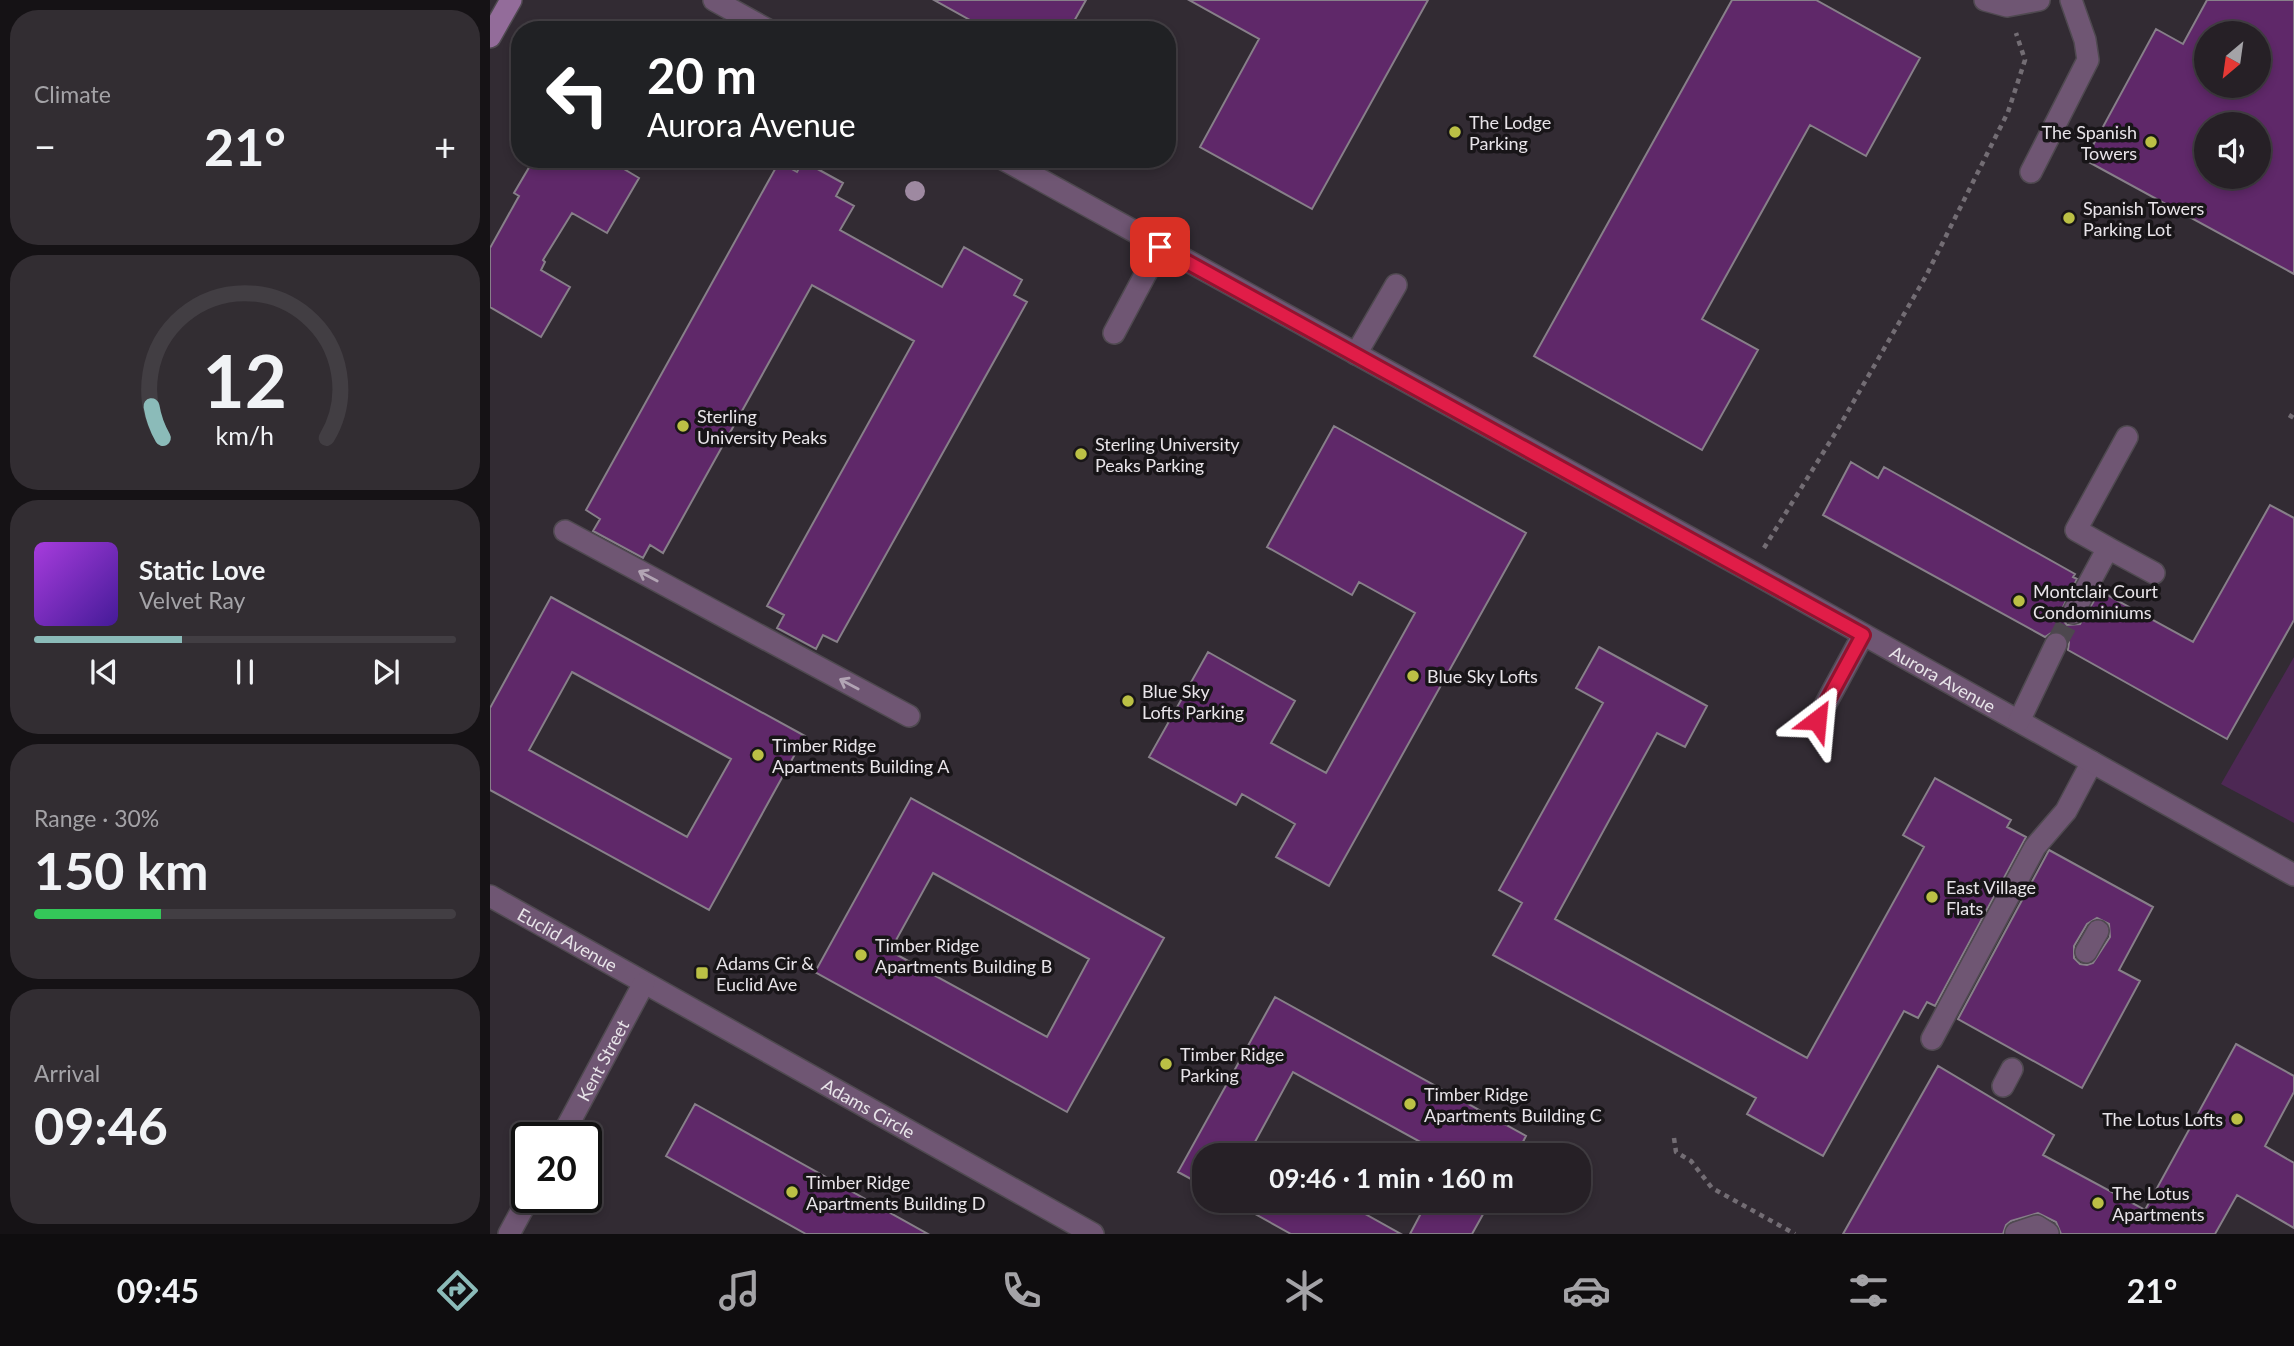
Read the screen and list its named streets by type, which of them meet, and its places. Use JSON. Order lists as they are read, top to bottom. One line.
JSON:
{"streets":{"street":["Aurora Avenue","Euclid Avenue","Kent Street","Adams Circle"]},"crossings":[["Euclid Avenue","Kent Street"],["Euclid Avenue","Adams Circle"],["Kent Street","Adams Circle"]],"places":{"other":["The Lodge Parking","The Spanish Towers","Spanish Towers Parking Lot","Sterling University Peaks","Sterling University Peaks Parking","Montclair Court Condominiums","Blue Sky Lofts","Blue Sky Lofts Parking","Timber Ridge Apartments Building A","East Village Flats","Timber Ridge Apartments Building B","Timber Ridge Parking","Timber Ridge Apartments Building C","The Lotus Lofts","Timber Ridge Apartments Building D","The Lotus Apartments"],"transit":["Adams Cir & Euclid Ave"]},"north":"bottom left","page":{"tile":["Climate",["Range · 30%","150 km"],["Arrival","09:46"]],"turn":["20 m","Aurora Avenue"],"heat":["−","21°","+"],"song":["Static Love","Velvet Ray"],"limit":"20","trip":"09:46 · 1 min · 160 m","tabs":["09:45","21°"],"gauge":["12","km/h"]}}
